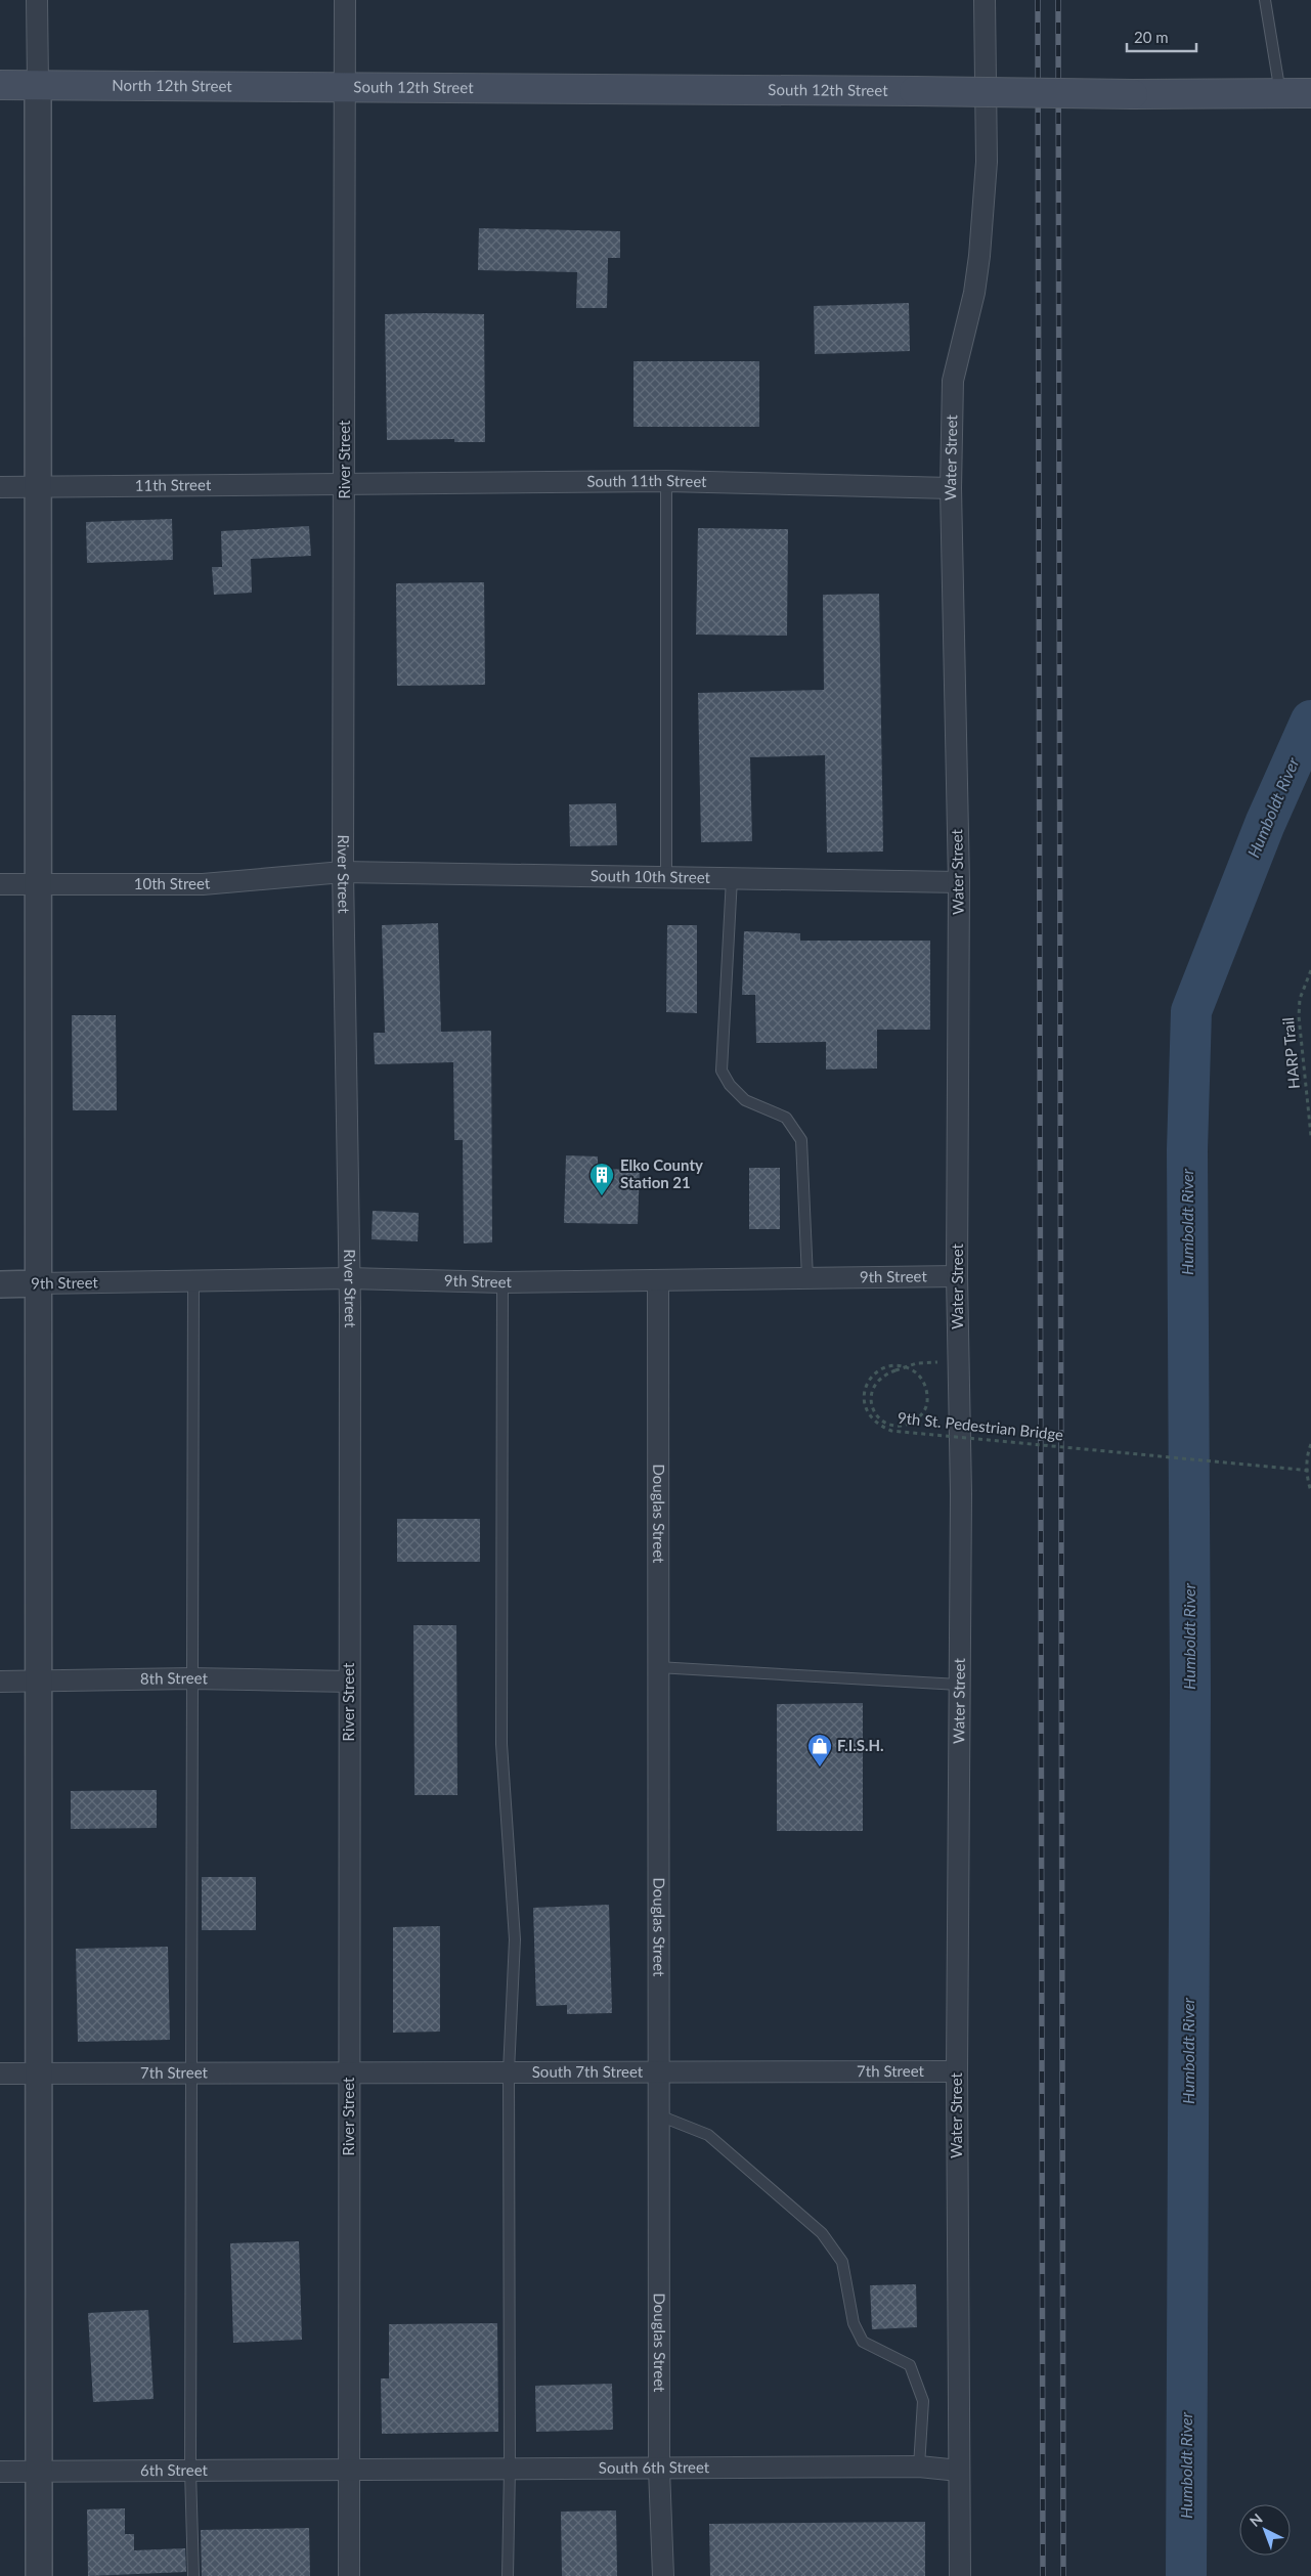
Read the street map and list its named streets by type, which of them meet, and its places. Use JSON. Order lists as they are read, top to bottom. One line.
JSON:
{"streets":{"main road":["North 12th Street","South 12th Street"],"street":["Water Street","River Street","South 11th Street","11th Street","South 10th Street","10th Street","9th Street","Douglas Street","8th Street","South 7th Street","7th Street","South 6th Street","6th Street"],"path":["HARP Trail","9th St. Pedestrian Bridge"]},"crossings":[["North 12th Street","South 12th Street"],["North 12th Street","River Street"],["South 12th Street","River Street"],["Water Street","South 11th Street"],["Water Street","South 10th Street"],["Water Street","9th Street"],["Water Street","7th Street"],["Water Street","South 6th Street"],["River Street","South 11th Street"],["River Street","11th Street"],["River Street","South 10th Street"],["River Street","10th Street"],["River Street","9th Street"],["River Street","8th Street"],["River Street","South 7th Street"],["River Street","7th Street"],["River Street","South 6th Street"],["River Street","6th Street"],["South 11th Street","11th Street"],["South 10th Street","10th Street"],["9th Street","Douglas Street"],["Douglas Street","South 7th Street"],["Douglas Street","South 6th Street"],["South 7th Street","7th Street"],["South 6th Street","6th Street"]],"water":["Humboldt River"],"places":{"building":["Elko County Station 21"],"shop":["F.I.S.H."]},"scale_bar":"20 m","north":"top left"}
